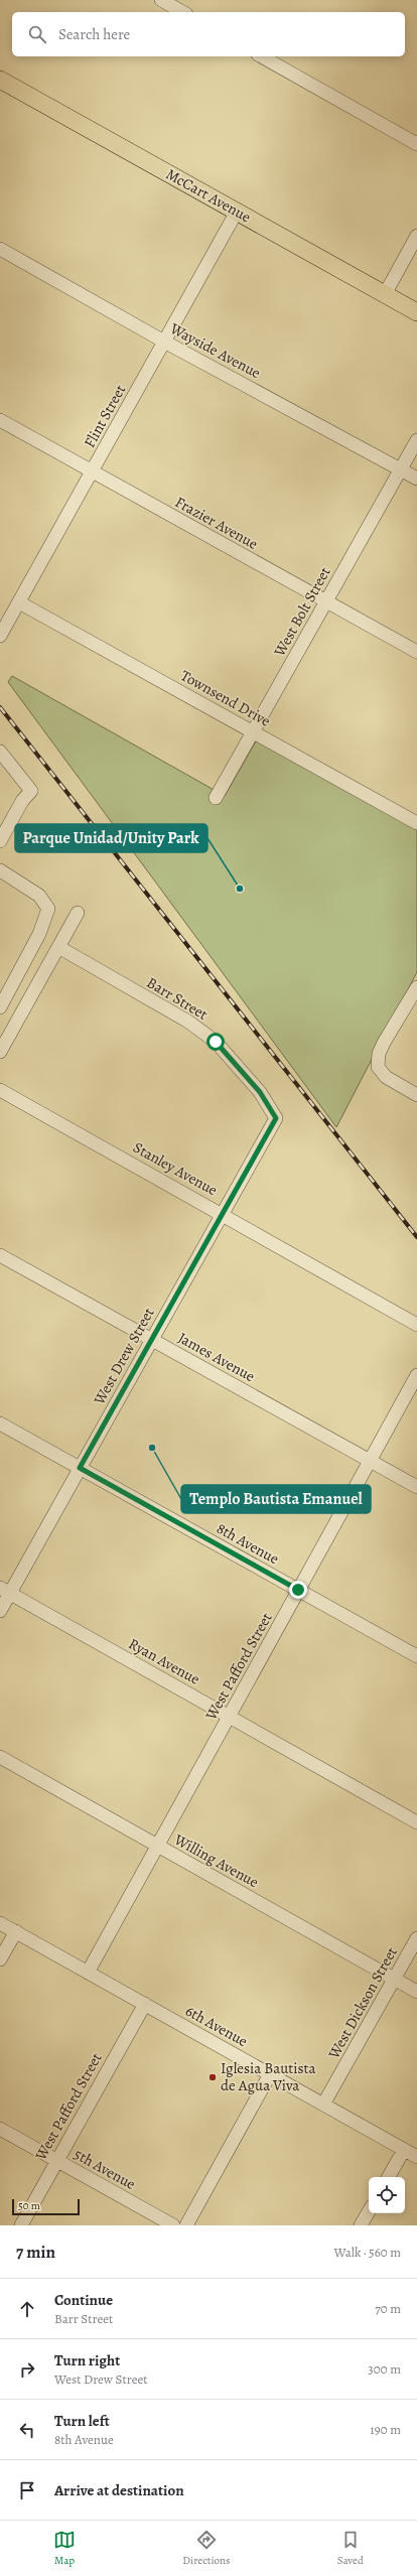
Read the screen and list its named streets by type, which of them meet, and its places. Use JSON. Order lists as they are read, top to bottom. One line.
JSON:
{"streets":{"main road":["McCart Avenue"],"street":["Wayside Avenue","Flint Street","Frazier Avenue","West Bolt Street","Townsend Drive","Barr Street","Stanley Avenue","West Drew Street","James Avenue","8th Avenue","Ryan Avenue","West Pafford Street","Willing Avenue","West Dickson Street","6th Avenue","5th Avenue"]},"crossings":[["McCart Avenue","Flint Street"],["Wayside Avenue","Flint Street"],["Wayside Avenue","West Bolt Street"],["Flint Street","Frazier Avenue"],["Flint Street","Townsend Drive"],["Frazier Avenue","West Bolt Street"],["West Bolt Street","Townsend Drive"],["Barr Street","West Drew Street"],["Stanley Avenue","West Drew Street"],["West Drew Street","James Avenue"],["West Drew Street","8th Avenue"],["West Drew Street","Ryan Avenue"],["James Avenue","West Pafford Street"],["8th Avenue","West Pafford Street"],["Ryan Avenue","West Pafford Street"],["West Pafford Street","Willing Avenue"],["West Pafford Street","6th Avenue"],["West Pafford Street","5th Avenue"],["Willing Avenue","West Dickson Street"],["West Dickson Street","6th Avenue"]],"places":["Parque Unidad/Unity Park","Templo Bautista Emanuel","Iglesia Bautista de Agua Viva"],"scale_bar":"50 m","page":{"search":"Search here","scale":"50 m","heading":["7 min","Walk · 560 m"],"list":[["Continue","Barr Street","70 m"],["Turn right","West Drew Street","300 m"],["Turn left","8th Avenue","190 m"],"Arrive at destination"],"nav":["Map","Directions","Saved"]}}
